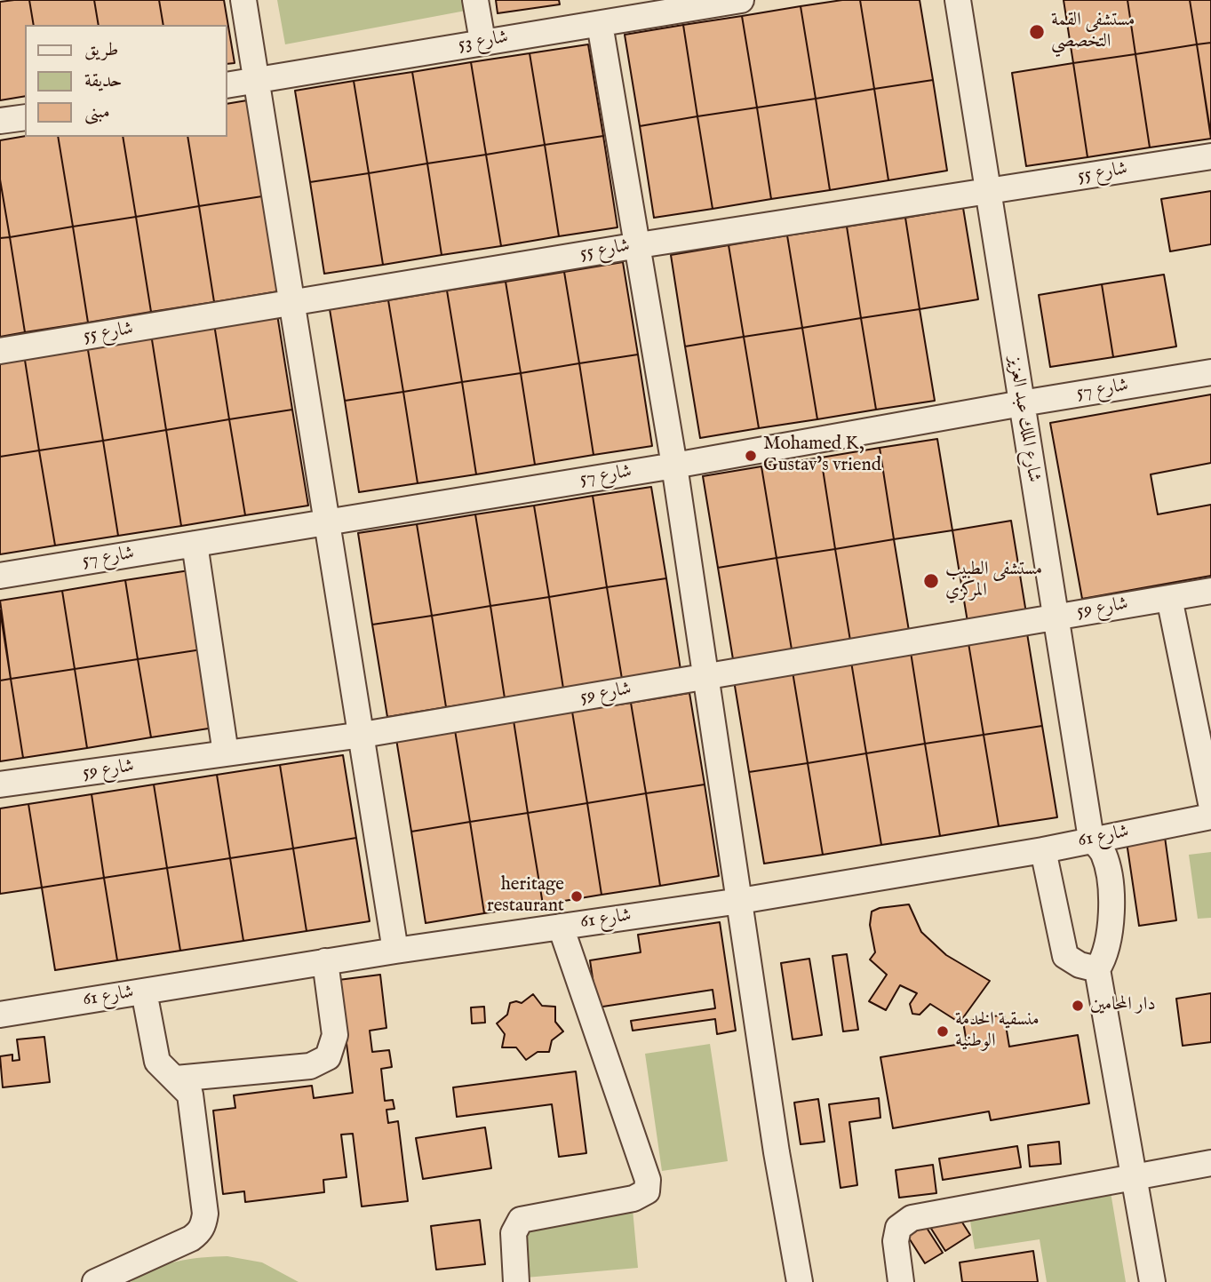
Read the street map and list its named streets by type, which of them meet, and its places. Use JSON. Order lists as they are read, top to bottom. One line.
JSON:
{"streets":{"street":["شارع 53","شارع 55","شارع 57","شارع الملك عبد العزيز","شارع 59","شارع 61"]},"crossings":[["شارع 55","شارع الملك عبد العزيز"],["شارع 57","شارع الملك عبد العزيز"],["شارع الملك عبد العزيز","شارع 59"],["شارع الملك عبد العزيز","شارع 61"]],"places":["مستشفى القمة التخصصي","Mohamed K, Gustav’s vriend","مستشفى الطبيب المركزي","heritage restaurant","دار المحامين","منسقية الخدمة الوطنية"],"legend":["طريق","حديقة","مبنى"]}
